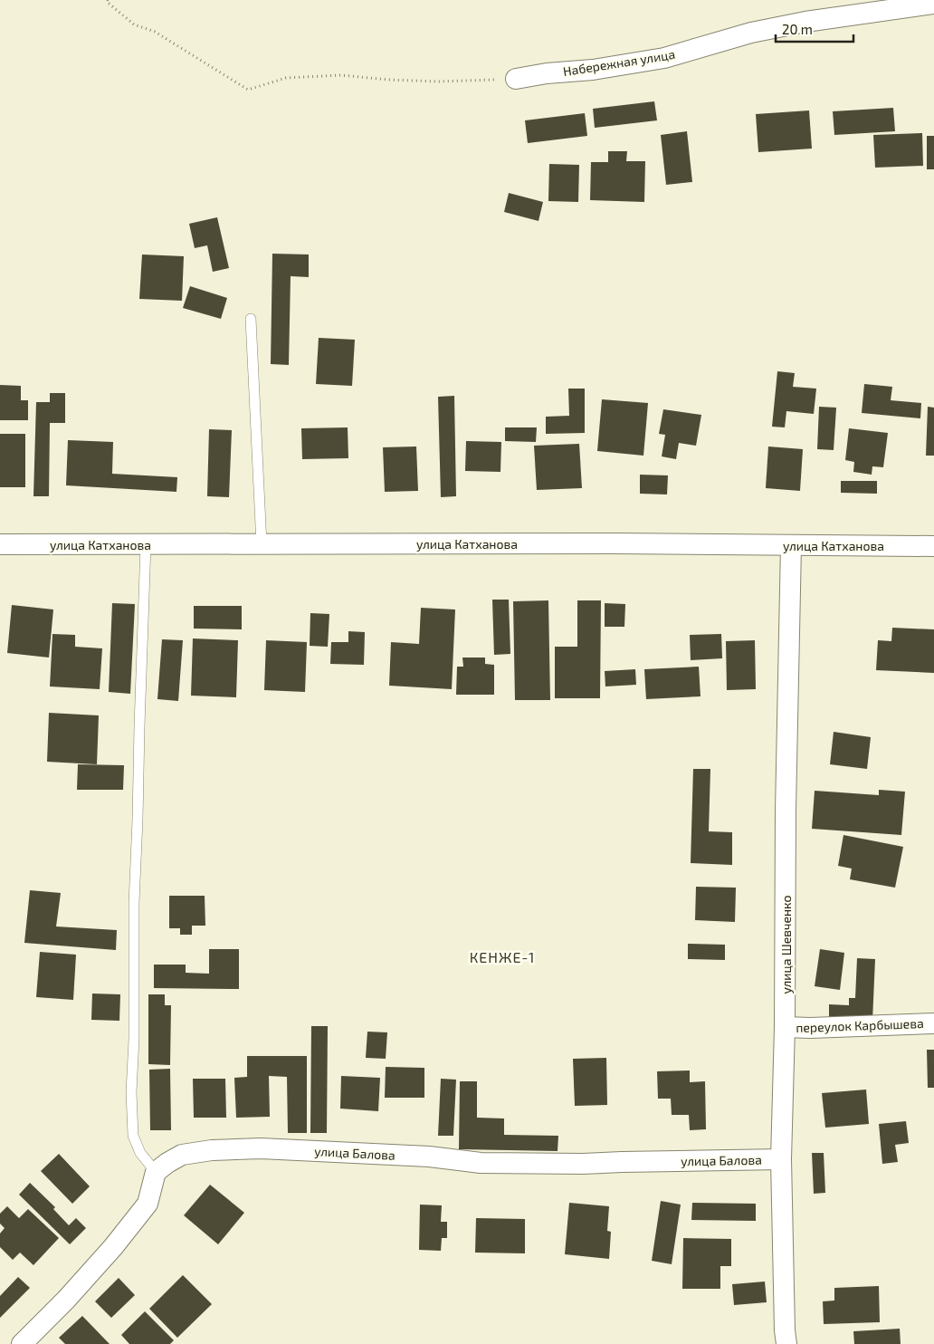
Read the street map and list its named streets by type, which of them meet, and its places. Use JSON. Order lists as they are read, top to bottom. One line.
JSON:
{"streets":{"street":["Набережная улица","улица Катханова","улица Шевченко","переулок Карбышева","улица Балова"]},"crossings":[["улица Катханова","улица Шевченко"],["улица Шевченко","переулок Карбышева"],["улица Шевченко","улица Балова"]],"districts":["КЕНЖЕ-1"],"scale_bar":"20 m"}
